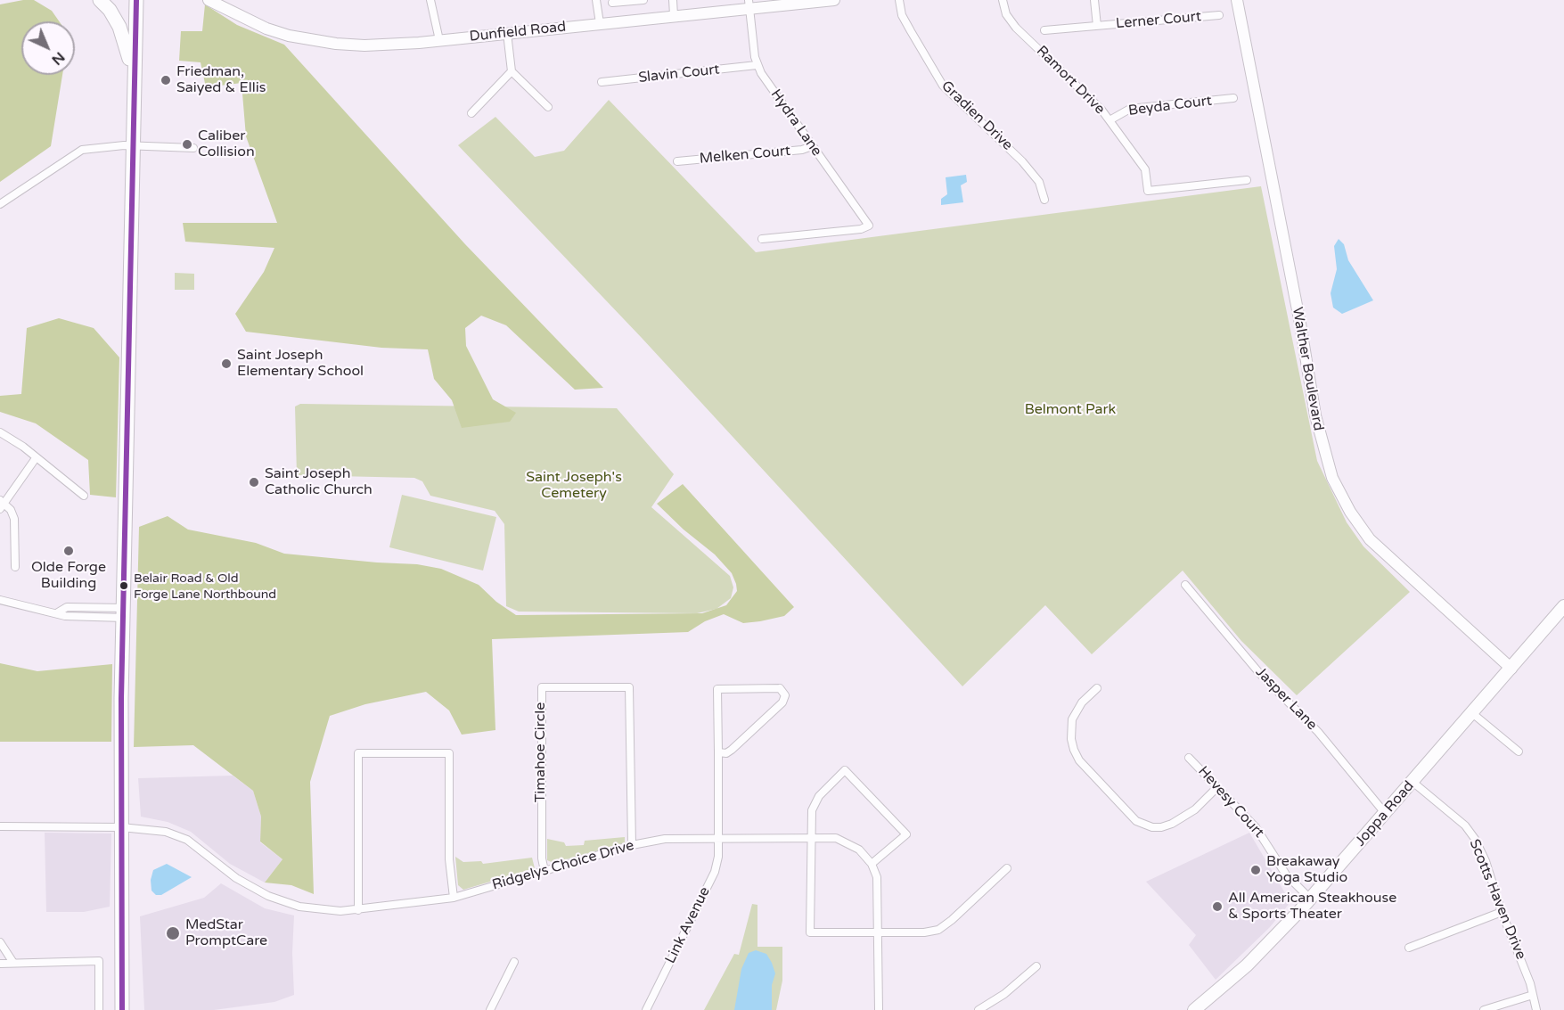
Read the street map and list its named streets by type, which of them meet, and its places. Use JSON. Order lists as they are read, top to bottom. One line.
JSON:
{"streets":{"main road":["Dunfield Road","Walther Boulevard","Joppa Road"],"street":["Lerner Court","Slavin Court","Ramort Drive","Beyda Court","Gradien Drive","Hydra Lane","Melken Court","Jasper Lane","Timahoe Circle","Hevesy Court","Ridgelys Choice Drive","Scotts Haven Drive","Link Avenue"]},"crossings":[["Dunfield Road","Hydra Lane"],["Slavin Court","Hydra Lane"],["Ramort Drive","Beyda Court"],["Hydra Lane","Melken Court"],["Walther Boulevard","Joppa Road"],["Jasper Lane","Joppa Road"],["Timahoe Circle","Ridgelys Choice Drive"],["Hevesy Court","Joppa Road"],["Joppa Road","Scotts Haven Drive"],["Ridgelys Choice Drive","Link Avenue"]],"parks":["Belmont Park","Saint Joseph's Cemetery"],"places":["Friedman, Saiyed & Ellis","Caliber Collision","Saint Joseph Elementary School","Saint Joseph Catholic Church","Olde Forge Building","Belair Road & Old Forge Lane Northbound","Breakaway Yoga Studio","All American Steakhouse & Sports Theater","MedStar PromptCare"],"north":"bottom right"}
